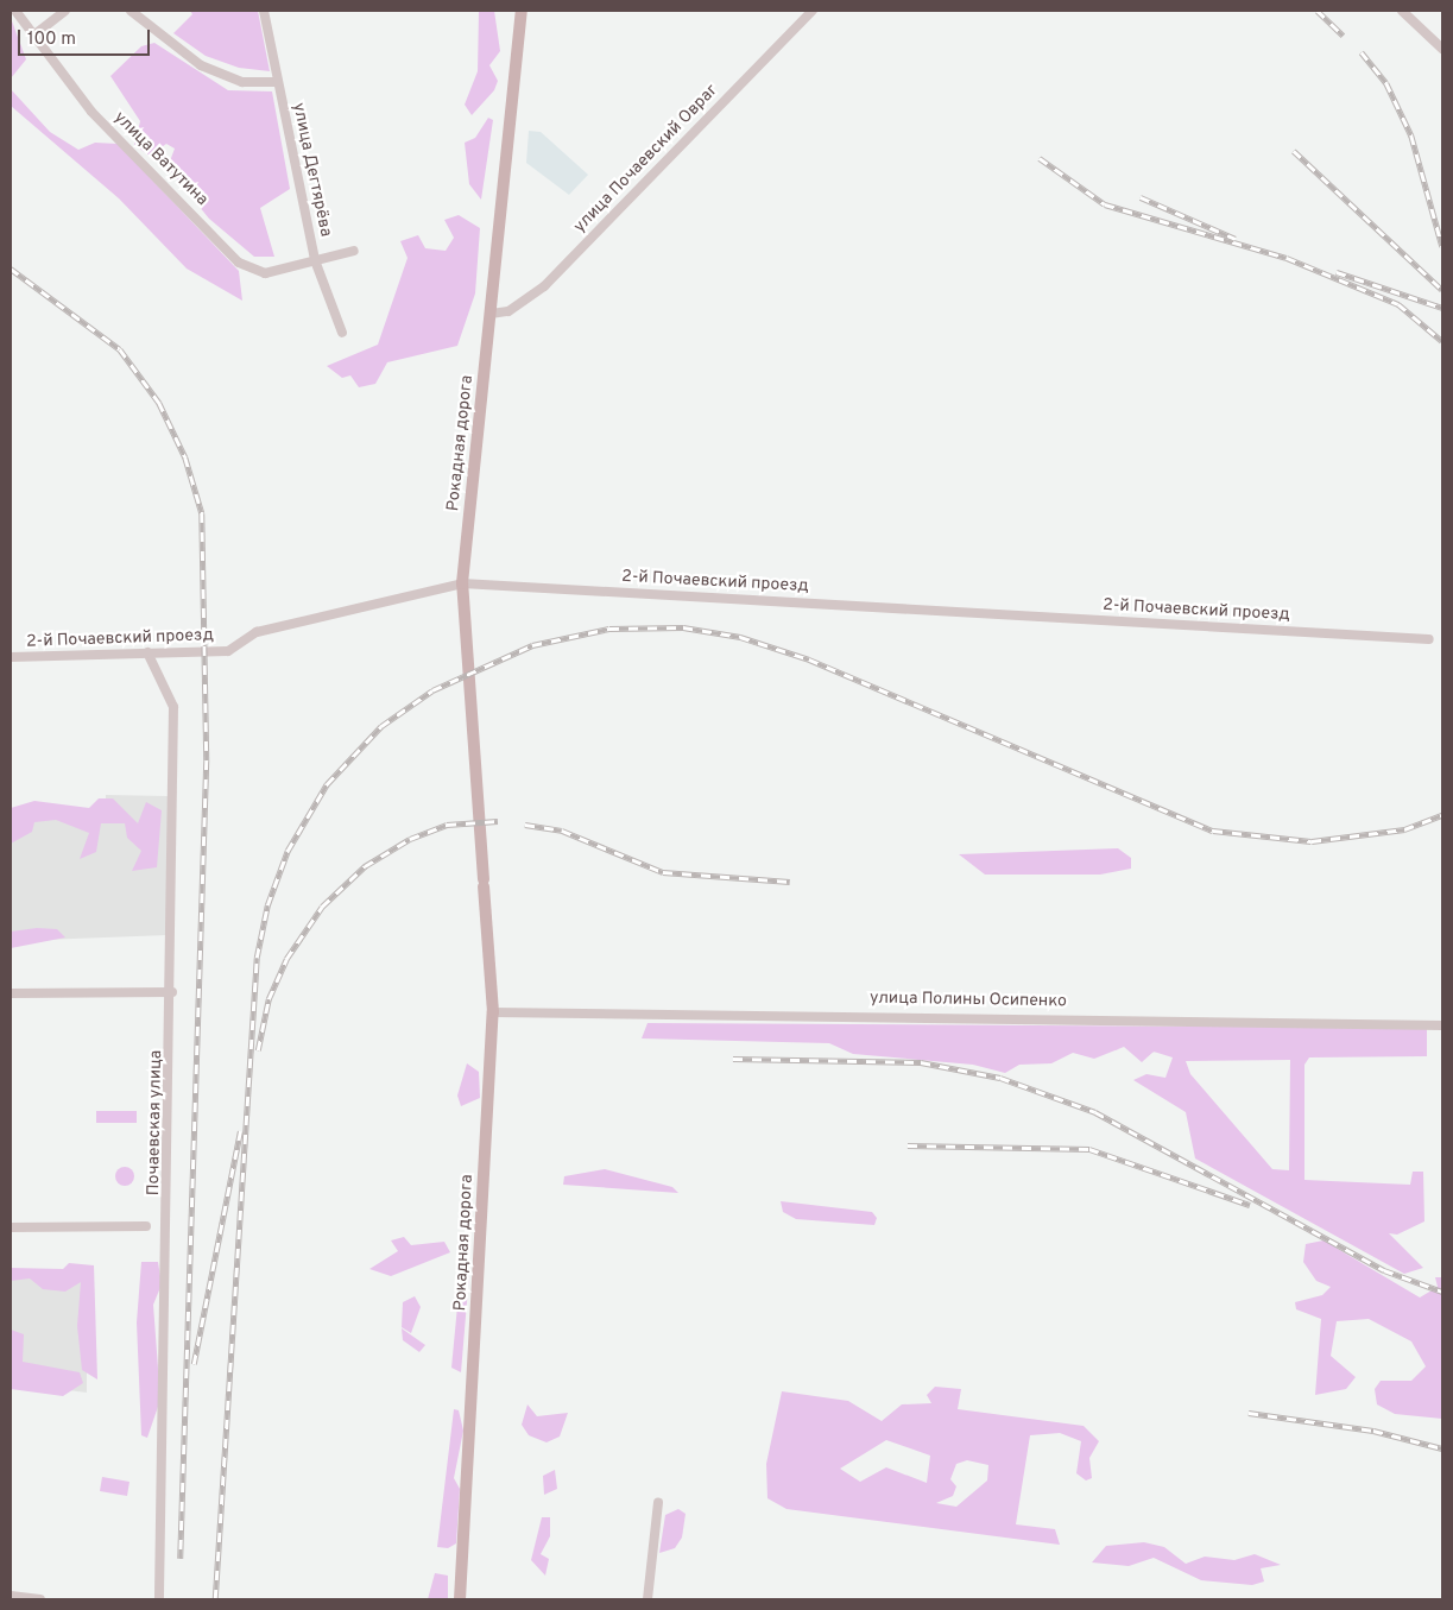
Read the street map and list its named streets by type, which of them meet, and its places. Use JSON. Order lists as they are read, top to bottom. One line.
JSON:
{"streets":{"main road":["Рокадная дорога"],"street":["улица Ватутина","улица Почаевский Овраг","улица Дегтярёва","2-й Почаевский проезд","улица Полины Осипенко","Почаевская улица"]},"crossings":[["улица Ватутина","улица Дегтярёва"],["улица Почаевский Овраг","Рокадная дорога"],["Рокадная дорога","2-й Почаевский проезд"],["Рокадная дорога","улица Полины Осипенко"],["2-й Почаевский проезд","Почаевская улица"]],"scale_bar":"100 m"}
